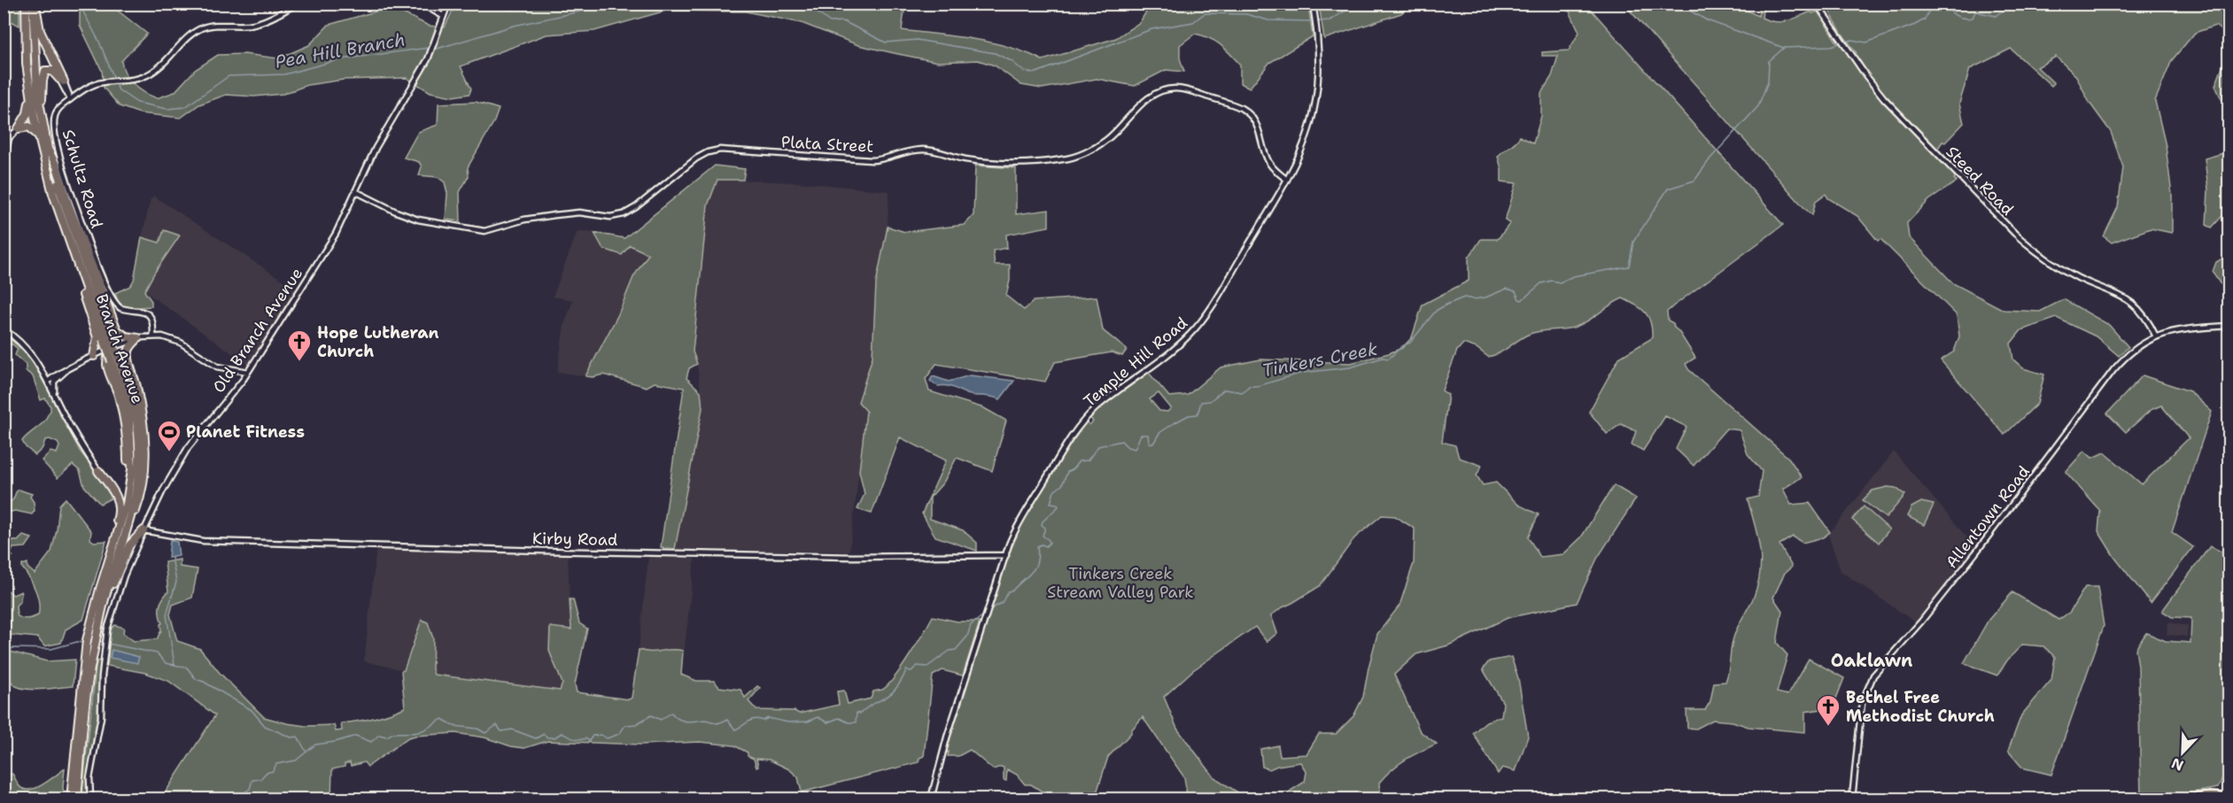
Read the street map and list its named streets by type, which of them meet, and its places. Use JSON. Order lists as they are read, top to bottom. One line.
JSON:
{"streets":{"highway":["Branch Avenue"],"main road":["Plata Street","Schultz Road","Steed Road","Old Branch Avenue","Temple Hill Road","Allentown Road","Kirby Road"]},"crossings":[["Plata Street","Old Branch Avenue"],["Plata Street","Temple Hill Road"],["Steed Road","Allentown Road"],["Old Branch Avenue","Kirby Road"],["Temple Hill Road","Kirby Road"]],"districts":["Oaklawn"],"water":["Pea Hill Branch","Tinkers Creek"],"parks":["Tinkers Creek Stream Valley Park"],"places":{"church":["Hope Lutheran Church","Bethel Free Methodist Church"],"sports":["Planet Fitness"]},"north":"bottom left"}
